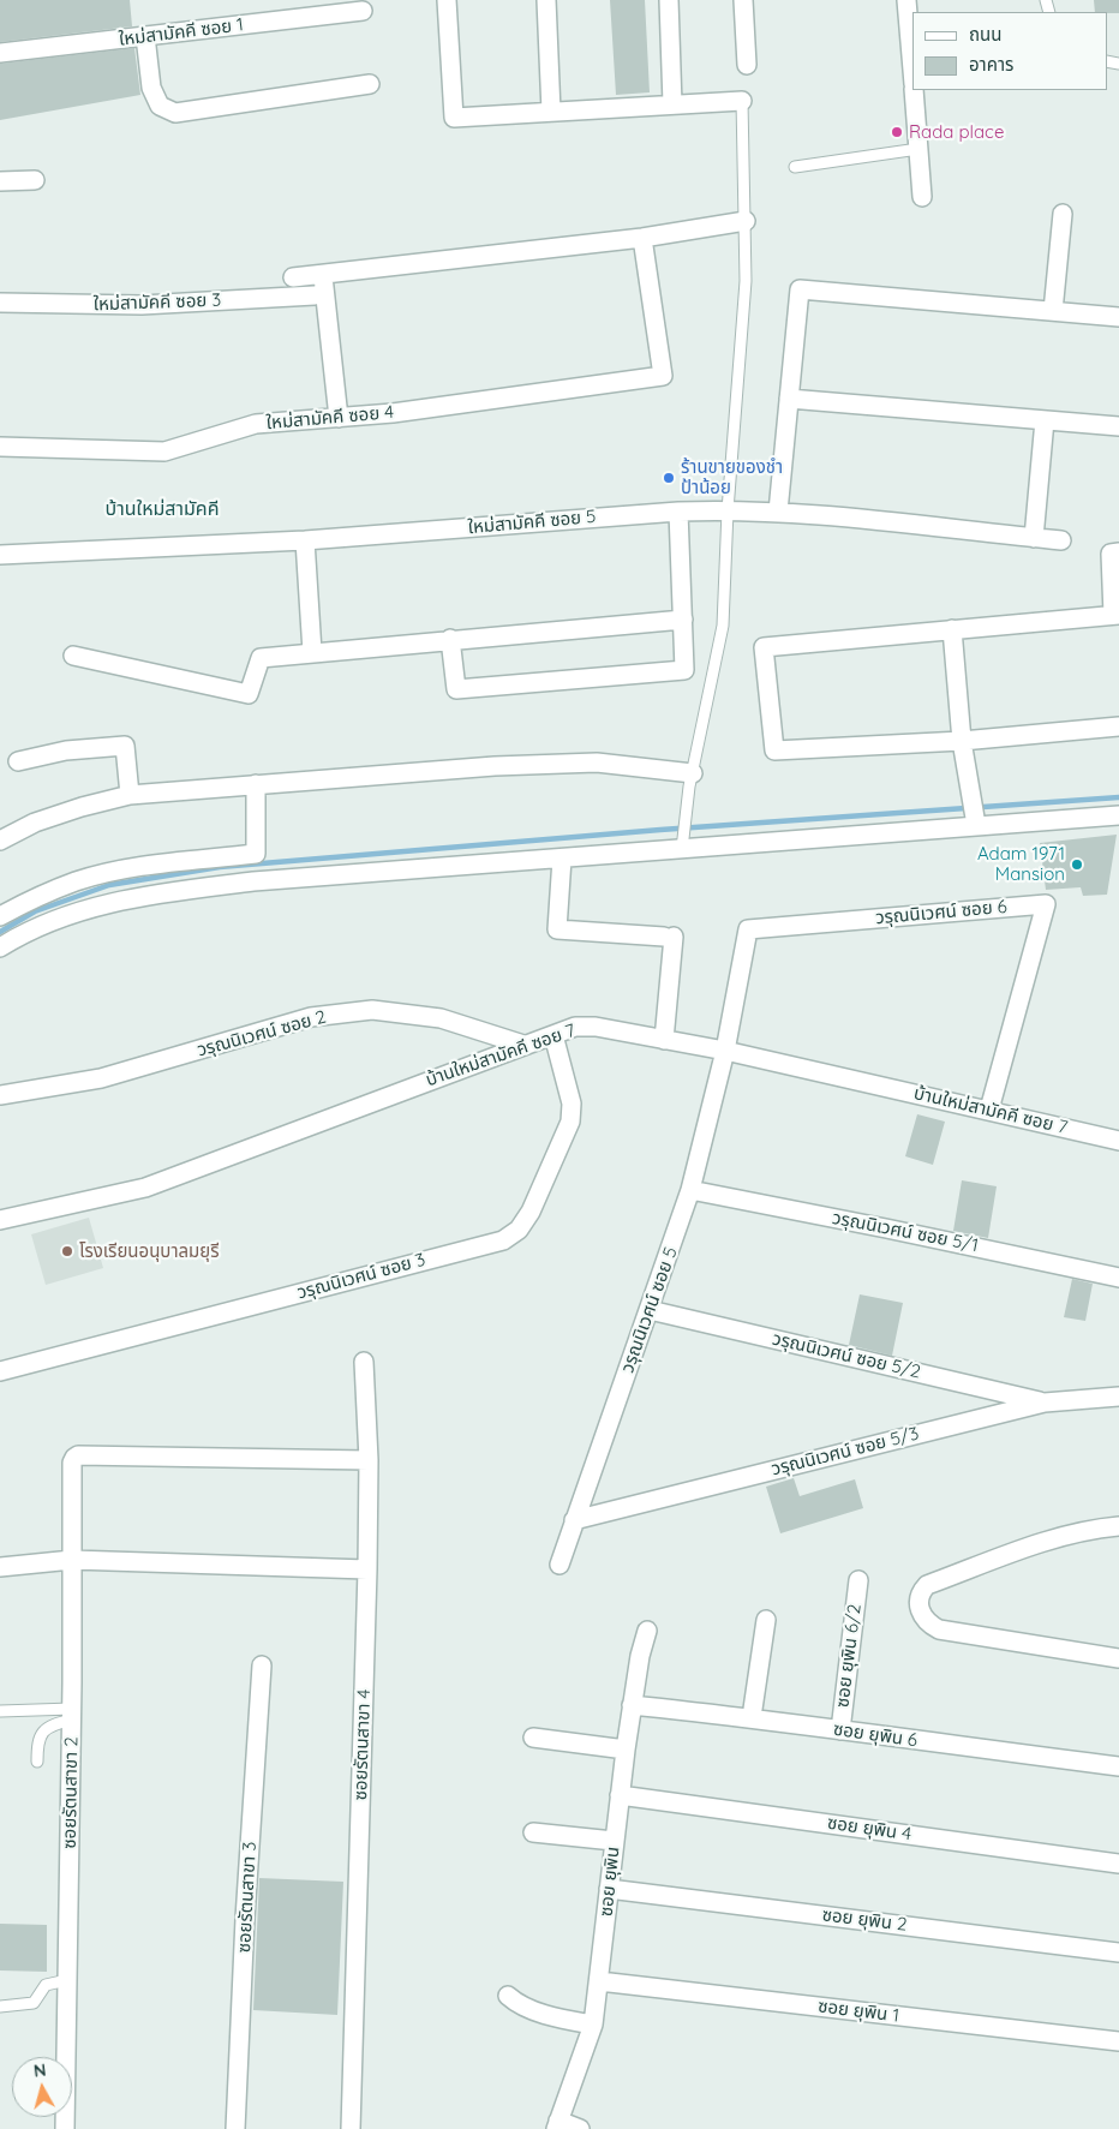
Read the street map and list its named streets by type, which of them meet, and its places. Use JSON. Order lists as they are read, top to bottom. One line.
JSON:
{"streets":{"street":["ใหม่สามัคคี ซอย 1","ใหม่สามัคคี ซอย 3","ใหม่สามัคคี ซอย 4","ใหม่สามัคคี ซอย 5","วรุณนิเวศน์ ซอย 6","วรุณนิเวศน์ ซอย 2","บ้านใหม่สามัคคี ซอย 7","วรุณนิเวศน์ ซอย 5/1","วรุณนิเวศน์ ซอย 3","วรุณนิเวศน์ ซอย 5","วรุณนิเวศน์ ซอย 5/2","วรุณนิเวศน์ ซอย 5/3","ซอย ยุพิน 6/2","ซอย ยุพิน 6","ซอยรัตนสาขา 4","ซอยรัตนสาขา 2","ซอย ยุพิน 4","ซอย ยุพิน","ซอยรัตนสาขา 3","ซอย ยุพิน 2","ซอย ยุพิน 1"]},"crossings":[["วรุณนิเวศน์ ซอย 6","บ้านใหม่สามัคคี ซอย 7"],["วรุณนิเวศน์ ซอย 6","วรุณนิเวศน์ ซอย 5"],["วรุณนิเวศน์ ซอย 2","บ้านใหม่สามัคคี ซอย 7"],["บ้านใหม่สามัคคี ซอย 7","วรุณนิเวศน์ ซอย 3"],["บ้านใหม่สามัคคี ซอย 7","วรุณนิเวศน์ ซอย 5"],["วรุณนิเวศน์ ซอย 5/1","วรุณนิเวศน์ ซอย 5"],["วรุณนิเวศน์ ซอย 5","วรุณนิเวศน์ ซอย 5/2"],["วรุณนิเวศน์ ซอย 5","วรุณนิเวศน์ ซอย 5/3"],["วรุณนิเวศน์ ซอย 5/2","วรุณนิเวศน์ ซอย 5/3"],["ซอย ยุพิน 6/2","ซอย ยุพิน 6"],["ซอย ยุพิน 6","ซอย ยุพิน"],["ซอยรัตนสาขา 4","ซอยรัตนสาขา 2"],["ซอย ยุพิน 4","ซอย ยุพิน"],["ซอย ยุพิน","ซอย ยุพิน 2"],["ซอย ยุพิน","ซอย ยุพิน 1"]],"districts":["บ้านใหม่สามัคคี"],"places":["Rada place","ร้านขายของชำ ป้าน้อย","Adam 1971 Mansion","โรงเรียนอนุบาลมยุรี"],"legend":["ถนน","อาคาร"],"north":"top"}
